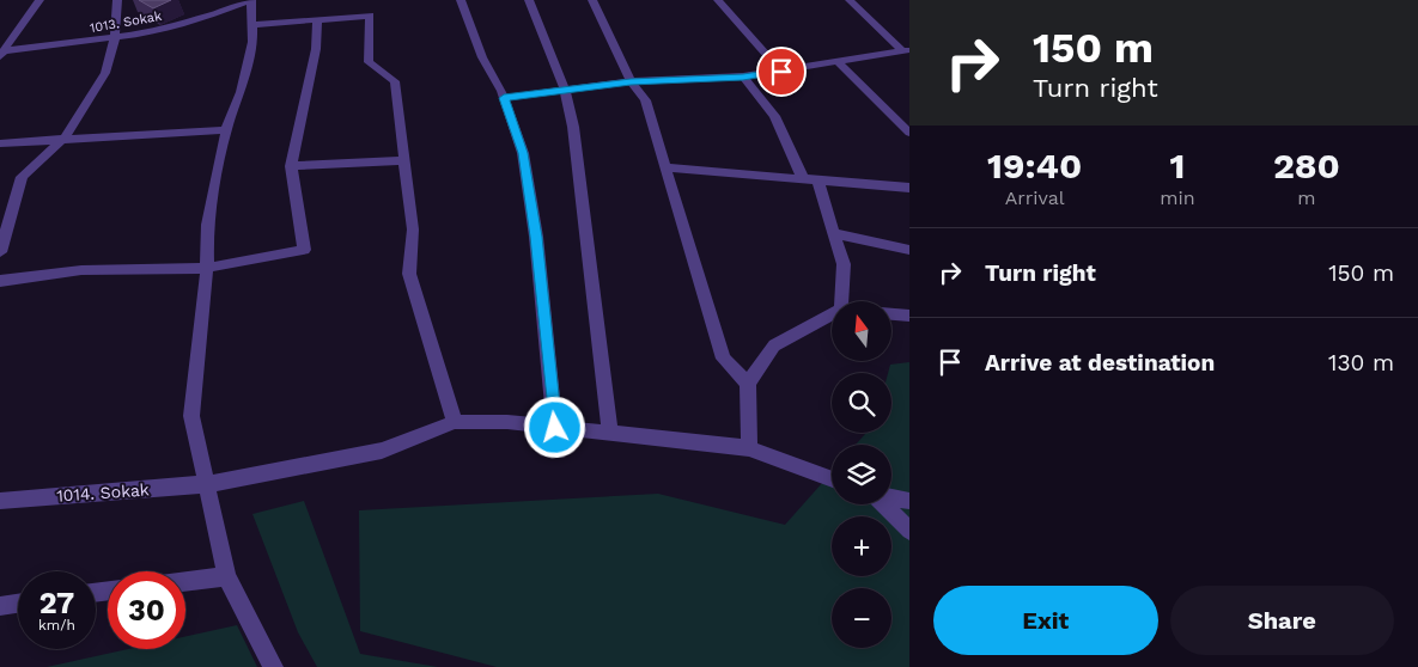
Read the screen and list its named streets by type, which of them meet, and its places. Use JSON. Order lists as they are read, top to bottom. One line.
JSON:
{"streets":{"street":["1013. Sokak","1014. Sokak"]},"north":"top","page":{"turn":["150 m","Turn right"],"eta":["19:40","Arrival","1","min","280","m"],"list":[{"name":"Turn right","value":"150 m"},{"name":"Arrive at destination","value":"130 m"}],"map_buttons":["+","−"],"speed":"27 km/h","limit":"30","buttons":["Exit","Share"]}}
